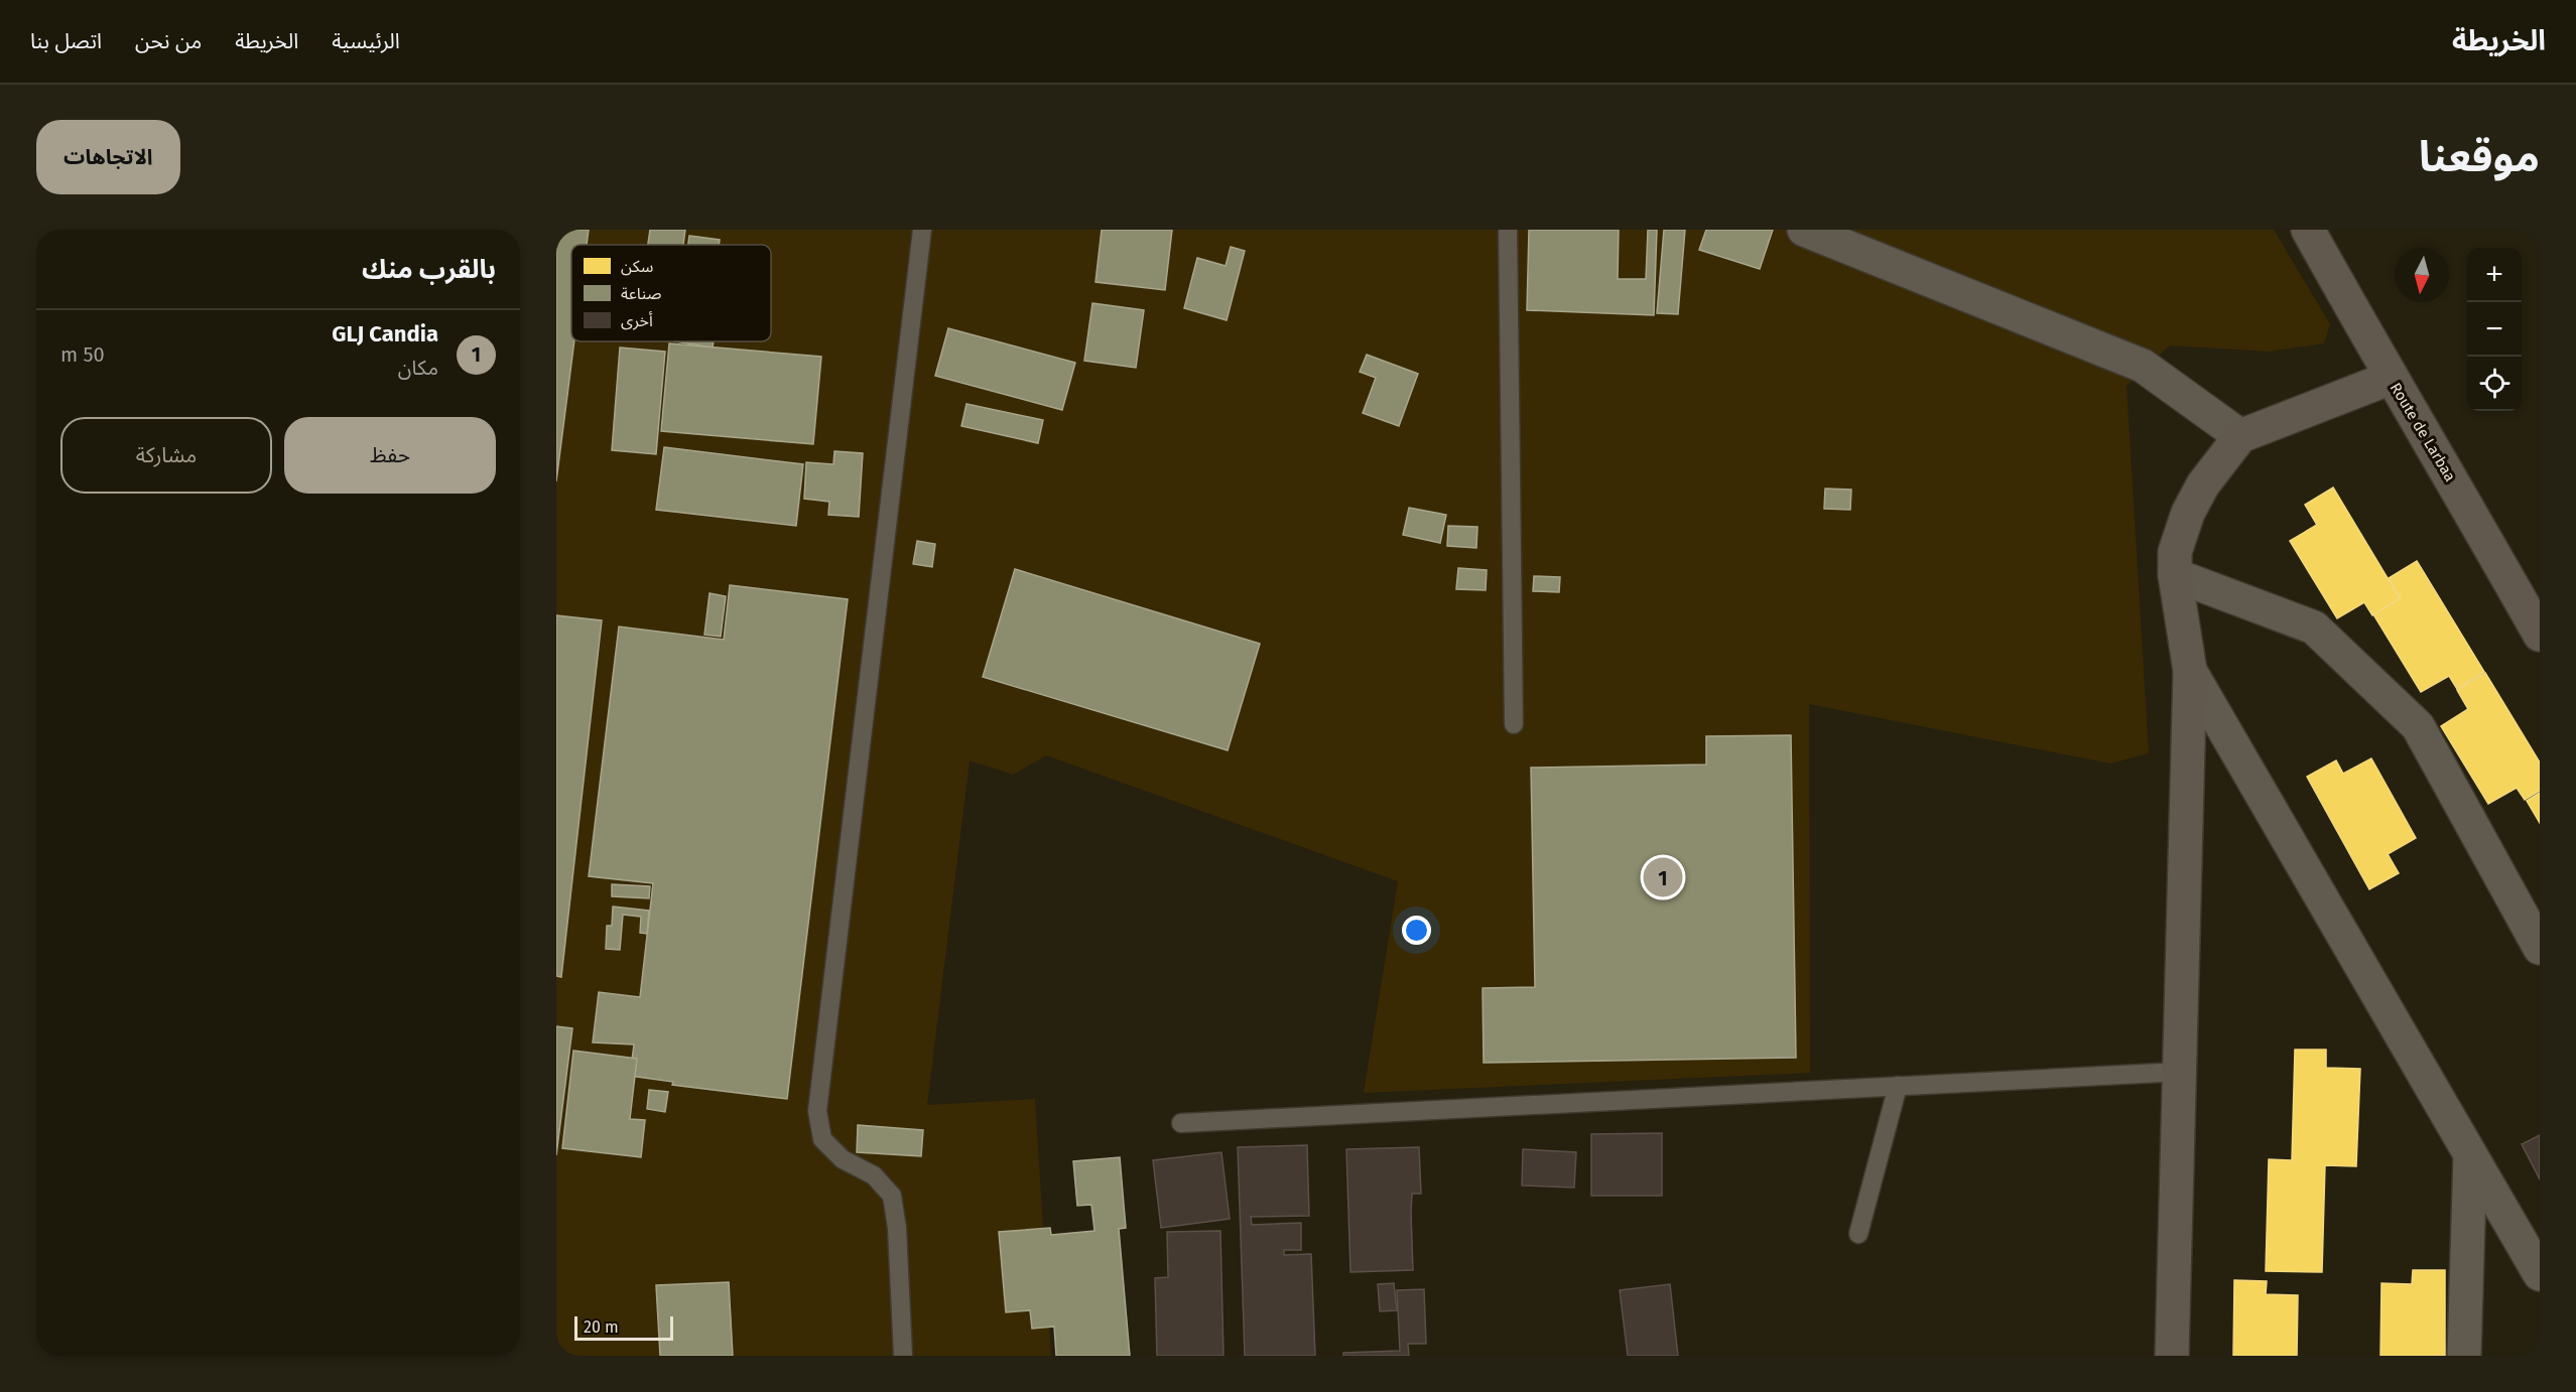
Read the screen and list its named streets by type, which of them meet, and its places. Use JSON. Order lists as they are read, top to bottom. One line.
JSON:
{"streets":{"street":["Route de Larbaa"]},"legend":["سكن","صناعة","أخرى"],"scale_bar":"20 m","north":"bottom","page":{"header":"الخريطة","nav":["الرئيسية","الخريطة","من نحن","اتصل بنا"],"title":"موقعنا","buttons":["الاتجاهات",["حفظ","مشاركة"]],"heading":"بالقرب منك","map_buttons":["+","−"],"list":[{"mark":"1","name":"GLJ Candia","note":"مكان","value":"50 m"}],"pins":"1","scale":"20 m"}}
